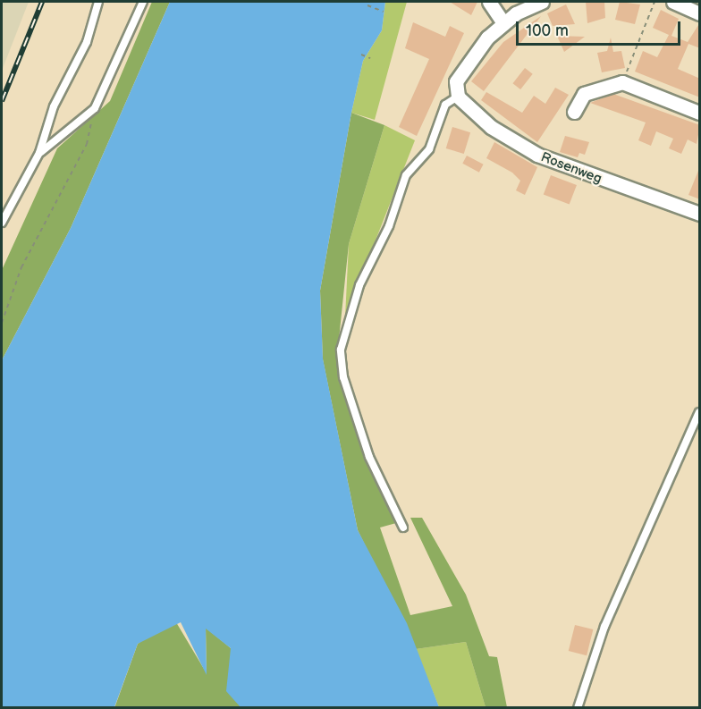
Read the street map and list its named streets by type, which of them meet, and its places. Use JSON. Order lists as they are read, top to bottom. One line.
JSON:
{"streets":{"street":["Rosenweg"]},"scale_bar":"100 m"}
